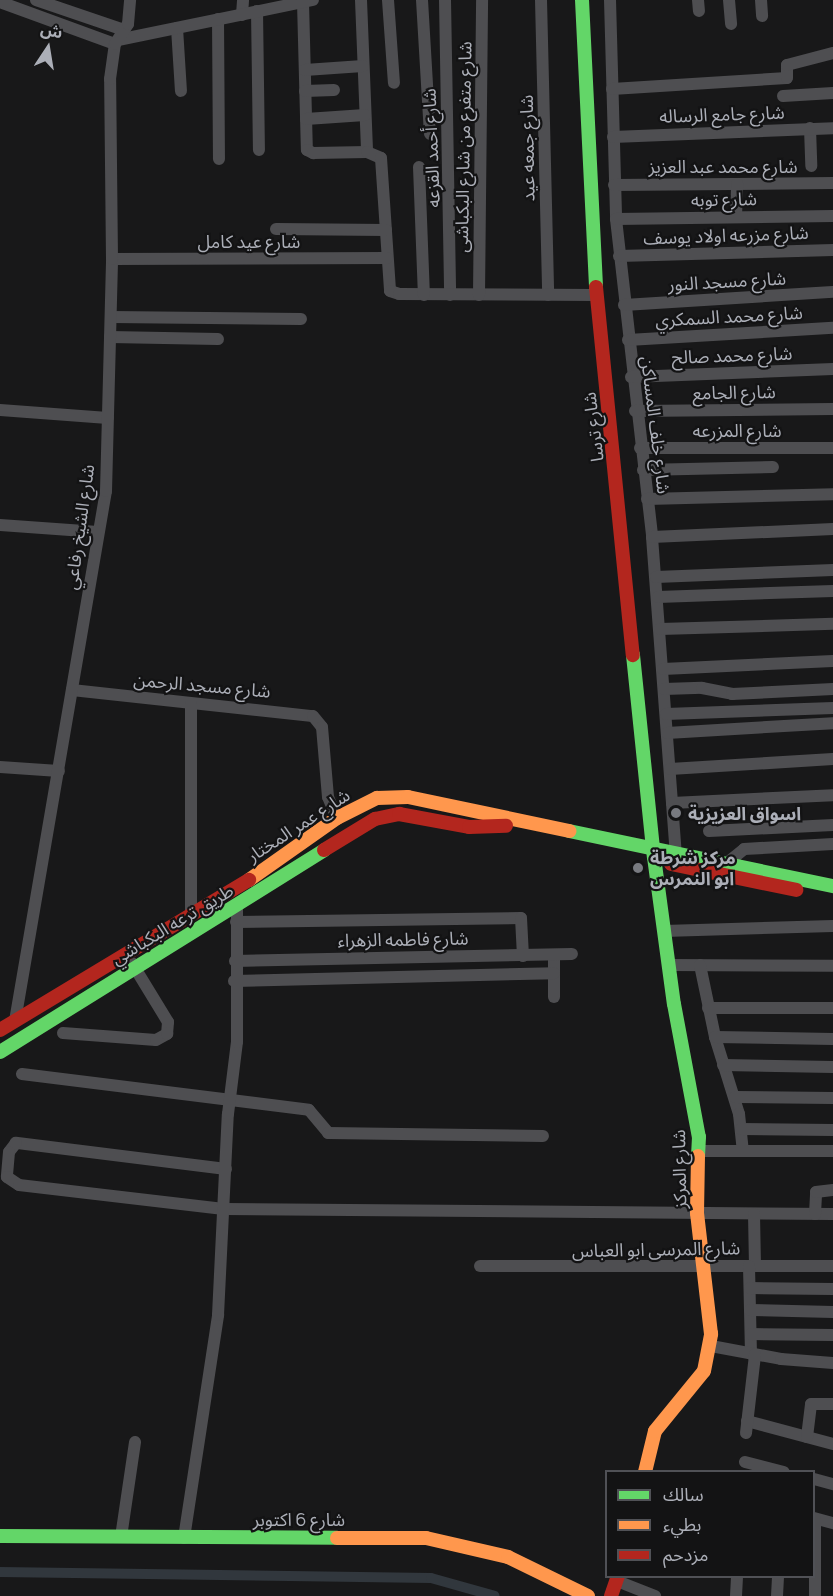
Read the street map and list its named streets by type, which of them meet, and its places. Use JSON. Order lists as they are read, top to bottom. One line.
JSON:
{"streets":{"main road":["شارع ترسا","شارع عمر المختار","طريق ترعه البكباشي","شارع المركز","شارع 6 اكتوبر"],"street":["شارع جامع الرساله","شارع متفرع من شارع البكباشى","شارع أحمد القزعه","شارع جمعه عيد","شارع محمد عبد العزيز","شارع توبه","شارع مزرعه اولاد يوسف","شارع عيد كامل","شارع مسجد النور","شارع محمد السمكري","شارع محمد صالح","شارع الجامع","شارع خلف المساكن","شارع المزرعه","شارع الشيخ رفاعي","شارع مسجد الرحمن","شارع فاطمه الزهراء","شارع المرسى ابو العباس"]},"crossings":[["شارع جامع الرساله","شارع خلف المساكن"],["شارع محمد عبد العزيز","شارع خلف المساكن"],["شارع توبه","شارع خلف المساكن"],["شارع مزرعه اولاد يوسف","شارع خلف المساكن"],["شارع عيد كامل","شارع الشيخ رفاعي"],["شارع مسجد النور","شارع خلف المساكن"],["شارع محمد السمكري","شارع خلف المساكن"],["شارع محمد صالح","شارع خلف المساكن"],["شارع الجامع","شارع خلف المساكن"],["شارع خلف المساكن","شارع المزرعه"],["شارع خلف المساكن","شارع عمر المختار"],["شارع ترسا","شارع عمر المختار"],["شارع ترسا","شارع المركز"],["شارع الشيخ رفاعي","شارع مسجد الرحمن"],["شارع الشيخ رفاعي","شارع عمر المختار"],["شارع مسجد الرحمن","شارع عمر المختار"],["شارع عمر المختار","طريق ترعه البكباشي"],["شارع عمر المختار","شارع المركز"],["شارع المركز","شارع المرسى ابو العباس"]],"places":["اسواق العزيزية","مركز شرطة ابو النمرس"],"legend":["سالك","بطيء","مزدحم"],"north":"top"}
